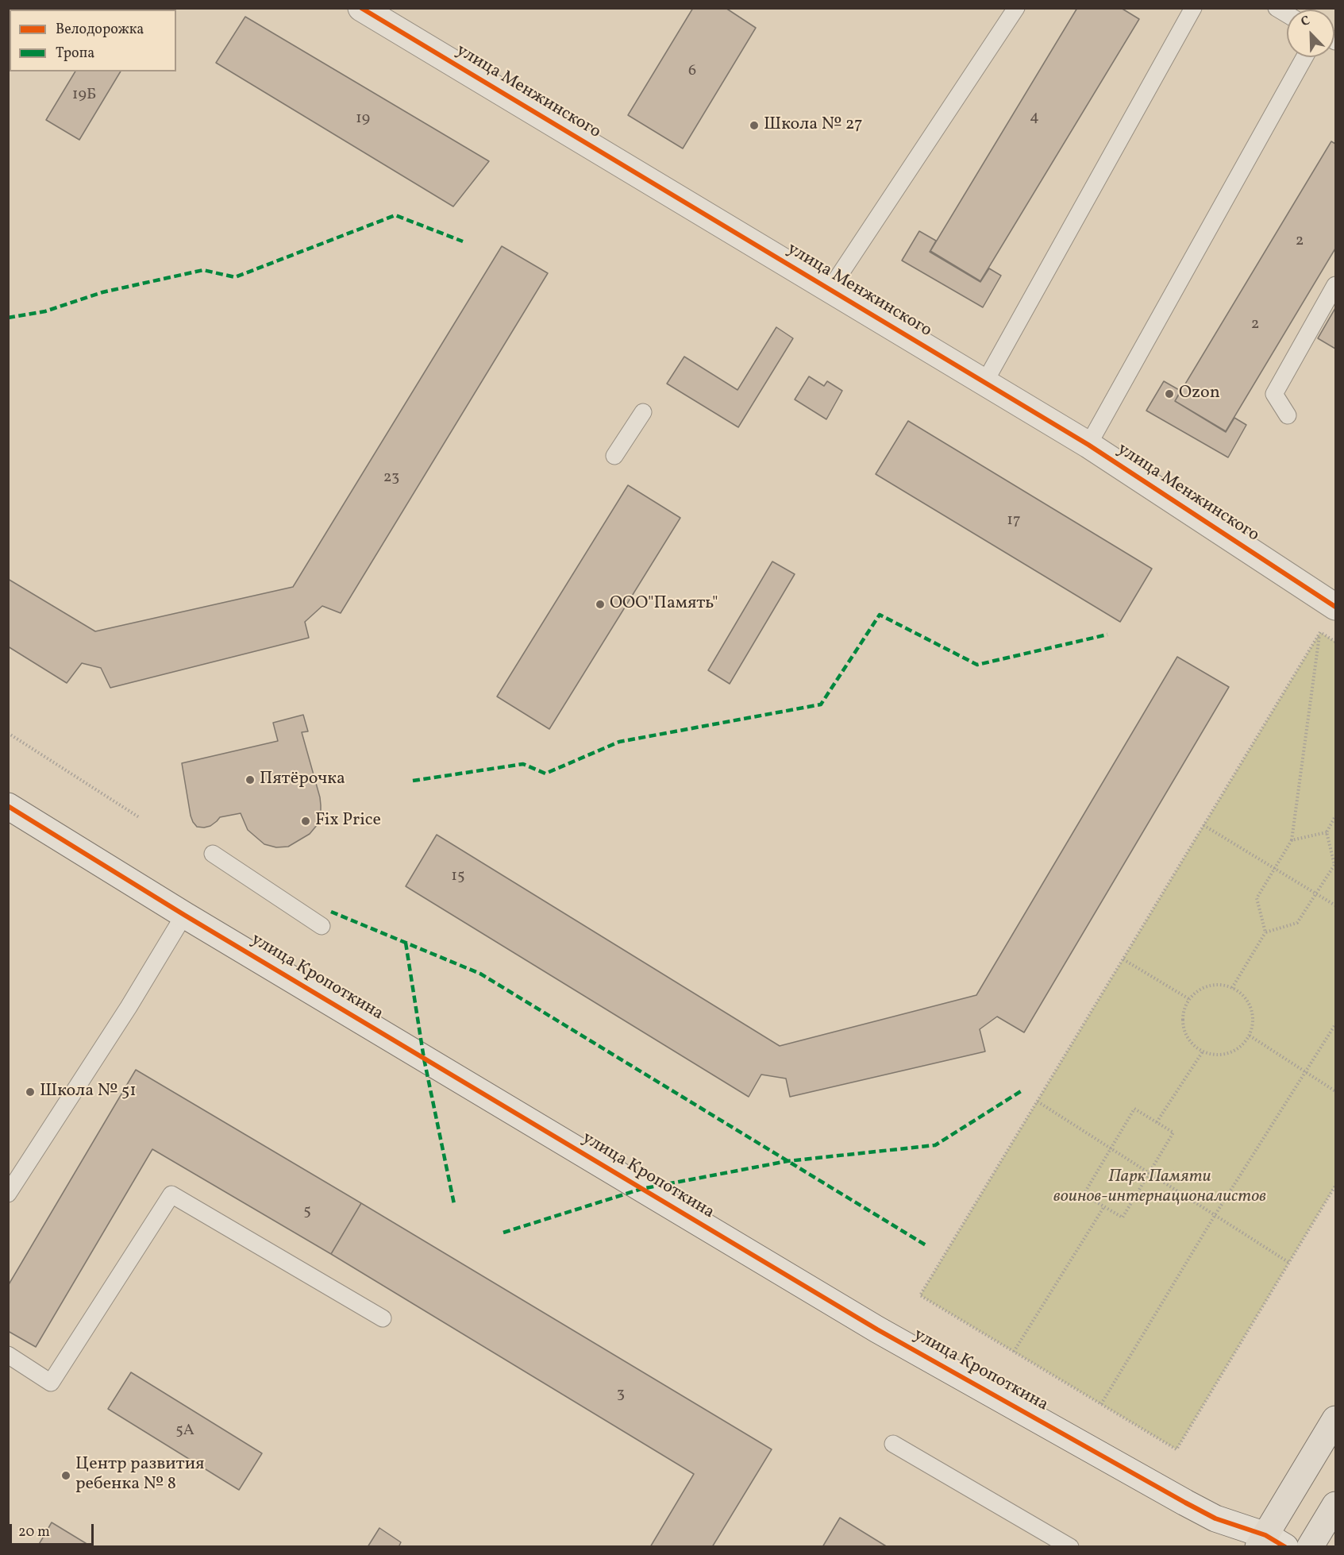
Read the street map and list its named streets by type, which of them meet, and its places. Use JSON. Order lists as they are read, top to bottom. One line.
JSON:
{"streets":{"street":["улица Менжинского","улица Кропоткина"]},"parks":["Парк Памяти воинов-интернационалистов"],"places":["Школа № 27","Ozon","ООО\"Память\"","Пятёрочка","Fix Price","Школа № 51","Центр развития ребенка № 8"],"house_numbers":["6","19Б","4","19","2","2","23","17","15","5","3","5А"],"legend":["Велодорожка","Тропа"],"scale_bar":"20 m","north":"top left"}
